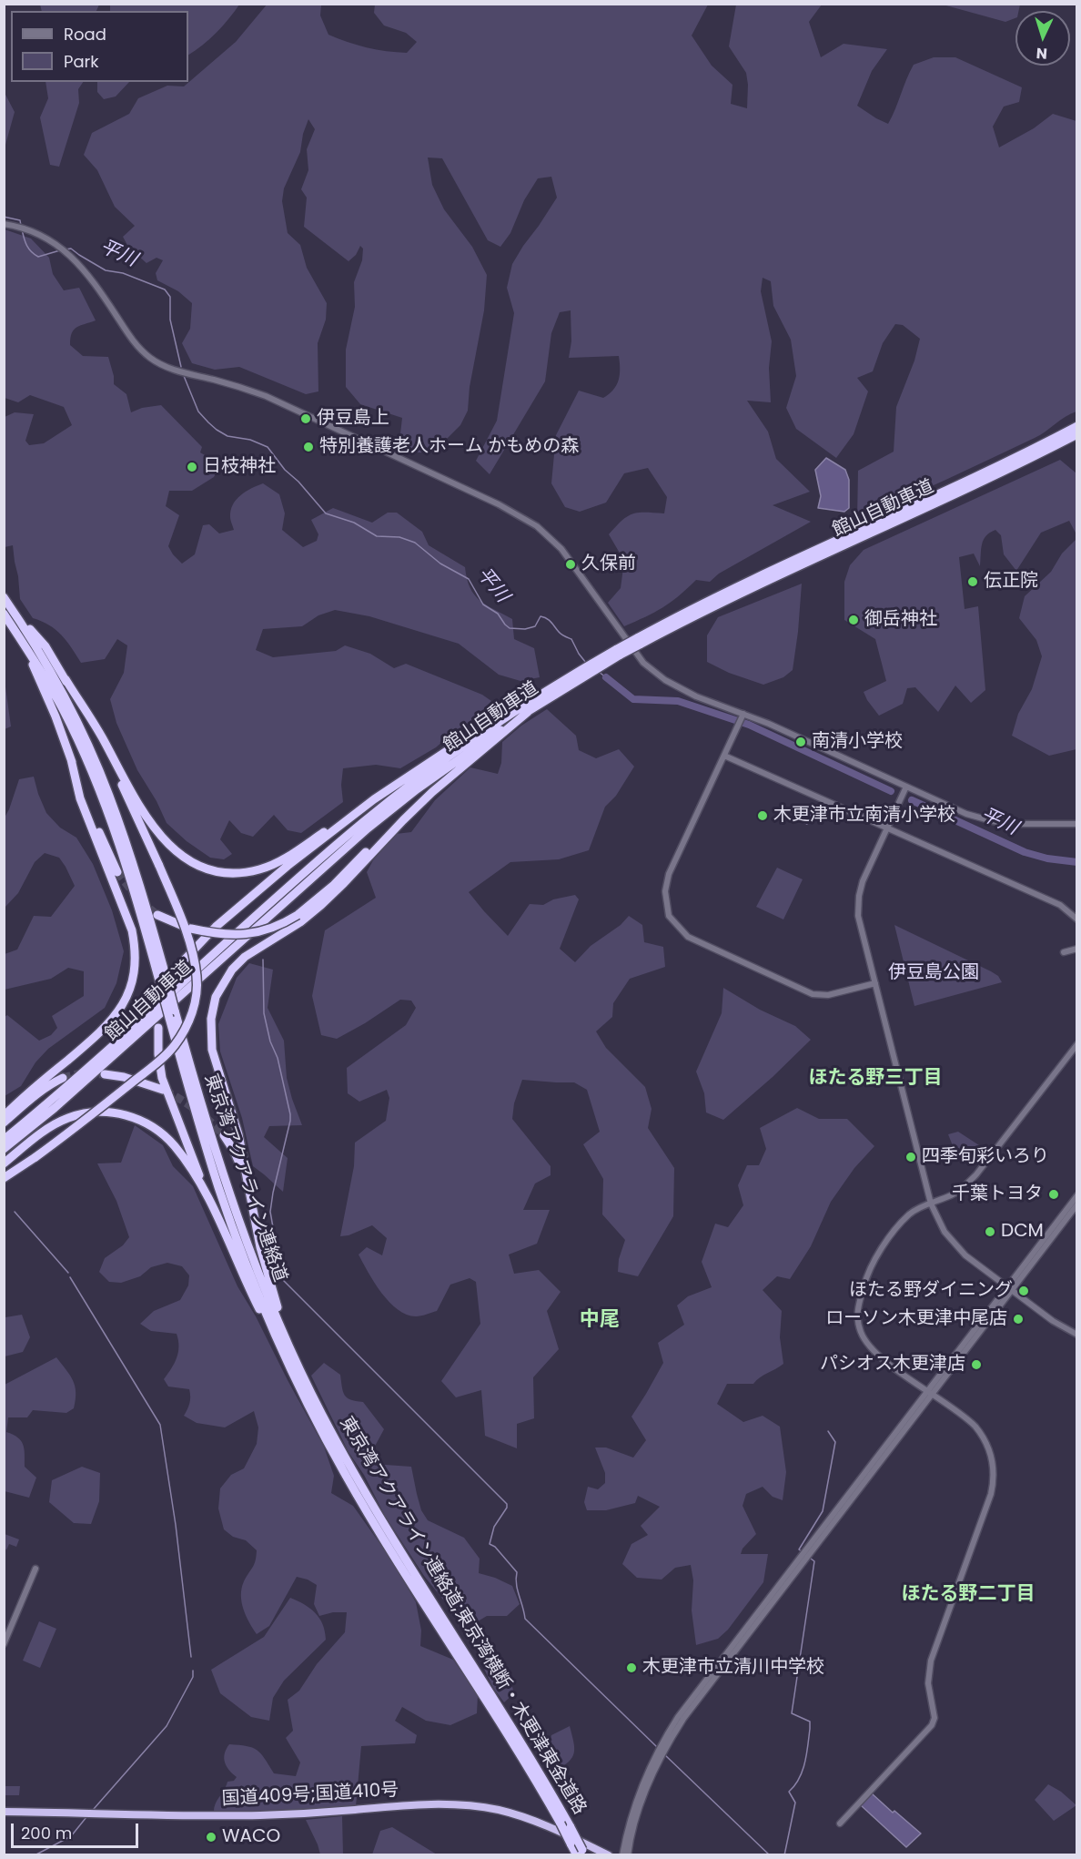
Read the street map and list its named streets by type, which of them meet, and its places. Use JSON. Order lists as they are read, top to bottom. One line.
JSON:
{"streets":{"highway":["館山自動車道","東京湾アクアライン連絡道","東京湾アクアライン連絡道;東京湾横断・木更津東金道路","国道409号;国道410号"]},"crossings":[["東京湾アクアライン連絡道","東京湾アクアライン連絡道;東京湾横断・木更津東金道路"]],"districts":["ほたる野三丁目","中尾","ほたる野二丁目"],"water":["平川"],"parks":["伊豆島公園"],"places":["伊豆島上","特別養護老人ホーム かもめの森","日枝神社","久保前","伝正院","御岳神社","南清小学校","木更津市立南清小学校","四季旬彩いろり","千葉トヨタ","DCM","ほたる野ダイニング","ローソン木更津中尾店","パシオス木更津店","木更津市立清川中学校","WACO"],"legend":["Road","Park"],"scale_bar":"200 m","north":"bottom"}
